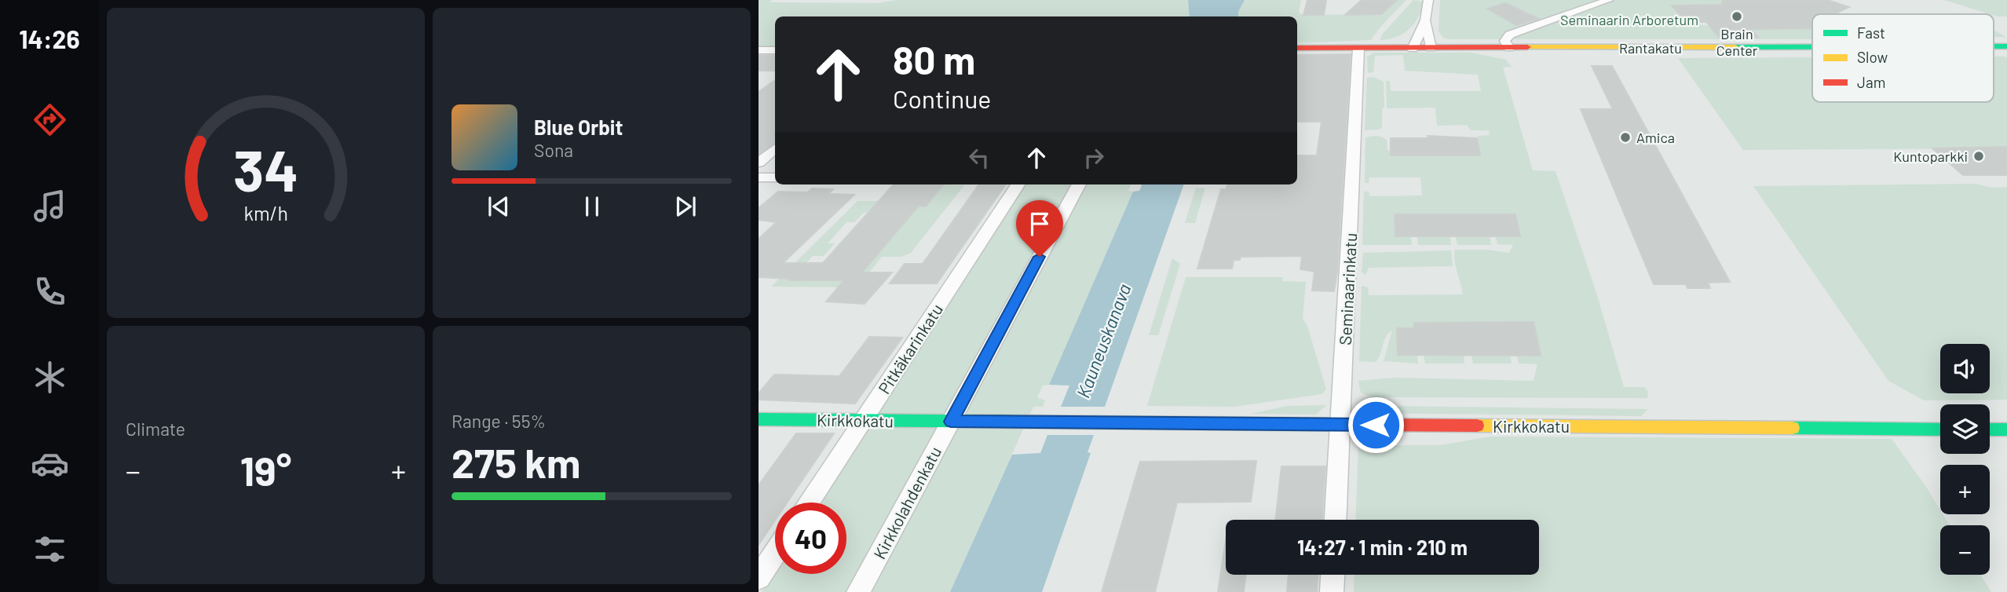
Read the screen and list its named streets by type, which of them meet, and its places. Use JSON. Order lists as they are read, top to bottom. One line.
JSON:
{"streets":{"street":["Rantakatu","Seminaarinkatu","Pitkäkarinkatu","Kirkkokatu","Kirkkolahdenkatu"]},"crossings":[["Rantakatu","Seminaarinkatu"],["Seminaarinkatu","Kirkkokatu"],["Pitkäkarinkatu","Kirkkokatu"],["Kirkkokatu","Kirkkolahdenkatu"]],"water":["Kauneuskanava"],"parks":["Seminaarin Arboretum"],"places":["Brain Center","Amica","Kuntoparkki"],"legend":["Fast","Slow","Jam"],"page":{"tabs":"14:26","turn":["80 m","Continue"],"song":["Blue Orbit","Sona"],"tile":["Climate",["Range · 55%","275 km"]],"map_buttons":["+","−"],"heat":["−","19°","+"],"limit":"40","trip":"14:27 · 1 min · 210 m","gauge":["34","km/h"]}}
